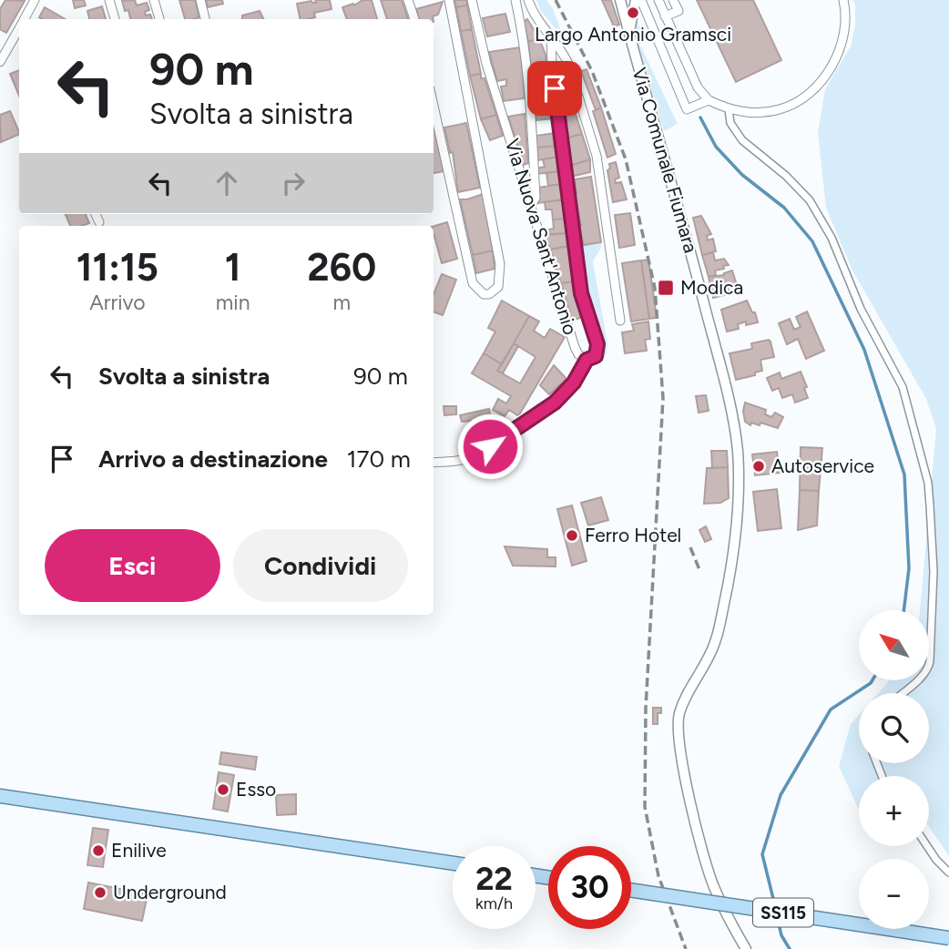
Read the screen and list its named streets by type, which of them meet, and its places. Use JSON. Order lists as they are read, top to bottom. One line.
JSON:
{"streets":{"main road":["SS115"],"street":["Via Comunale Fiumara","Via Nuova Sant'Antonio"]},"places":{"other":["Largo Antonio Gramsci","Autoservice","Ferro Hotel","Esso","Enilive","Underground"],"transit":["Modica"]},"north":"top left","page":{"turn":["90 m","Svolta a sinistra"],"eta":["11:15","Arrivo","1","min","260","m"],"list":[{"name":"Svolta a sinistra","value":"90 m"},{"name":"Arrivo a destinazione","value":"170 m"}],"buttons":["Esci","Condividi"],"map_buttons":["+","−"],"speed":"22 km/h","limit":"30"}}
